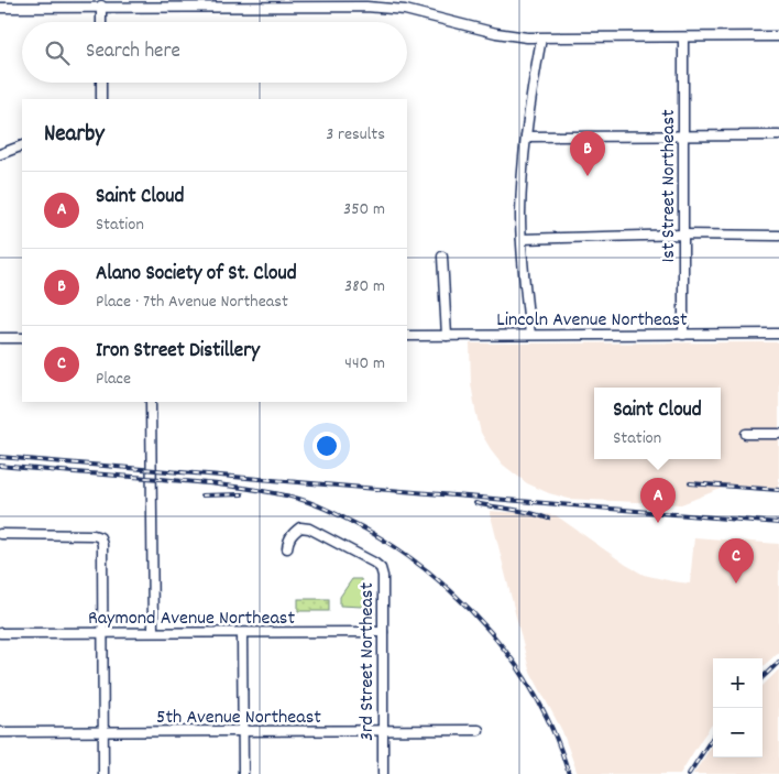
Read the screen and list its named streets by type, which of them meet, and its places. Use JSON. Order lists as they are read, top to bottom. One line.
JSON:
{"streets":{"street":["1st Street Northeast","Lincoln Avenue Northeast","Raymond Avenue Northeast","3rd Street Northeast","5th Avenue Northeast"]},"crossings":[["1st Street Northeast","Lincoln Avenue Northeast"],["Raymond Avenue Northeast","3rd Street Northeast"],["3rd Street Northeast","5th Avenue Northeast"]],"page":{"search":"Search here","heading":["Nearby","3 results"],"pins":["B","A","C"],"list":[{"mark":"A","name":"Saint Cloud","note":"Station","value":"350 m"},{"mark":"B","name":"Alano Society of St. Cloud","note":"Place · 7th Avenue Northeast","value":"380 m"},{"mark":"C","name":"Iron Street Distillery","note":"Place","value":"440 m"}],"popup":["Saint Cloud","Station"],"map_buttons":["+","−"]}}
